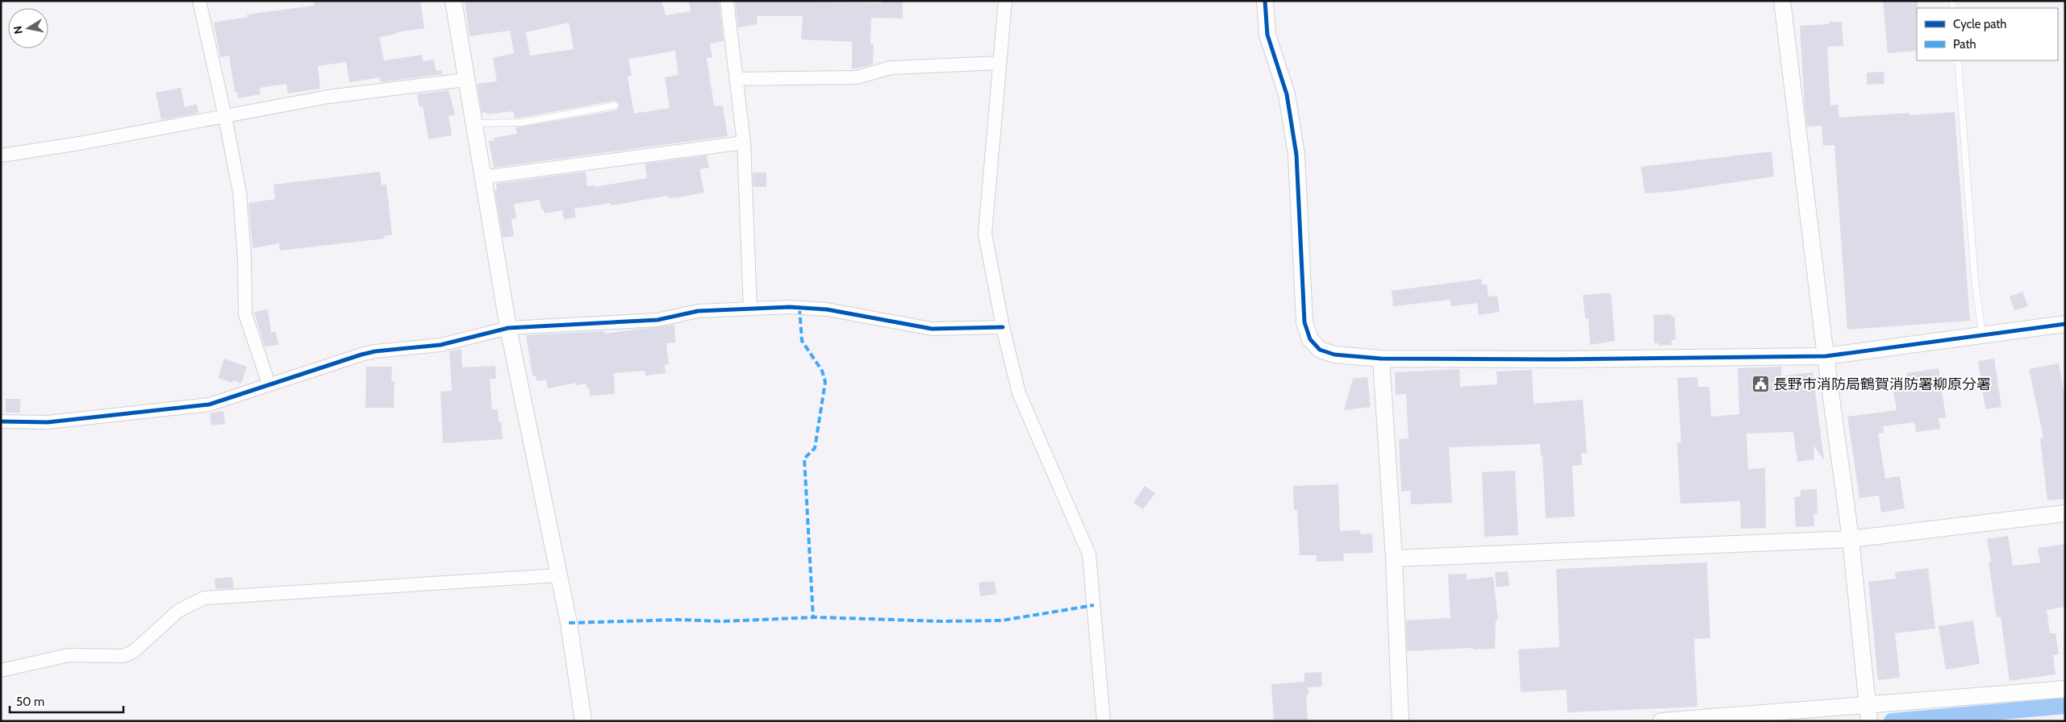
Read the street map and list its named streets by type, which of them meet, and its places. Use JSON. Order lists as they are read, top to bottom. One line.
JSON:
{"places":{"public building":["長野市消防局鶴賀消防署柳原分署"]},"legend":["Cycle path","Path"],"scale_bar":"50 m","north":"left"}
